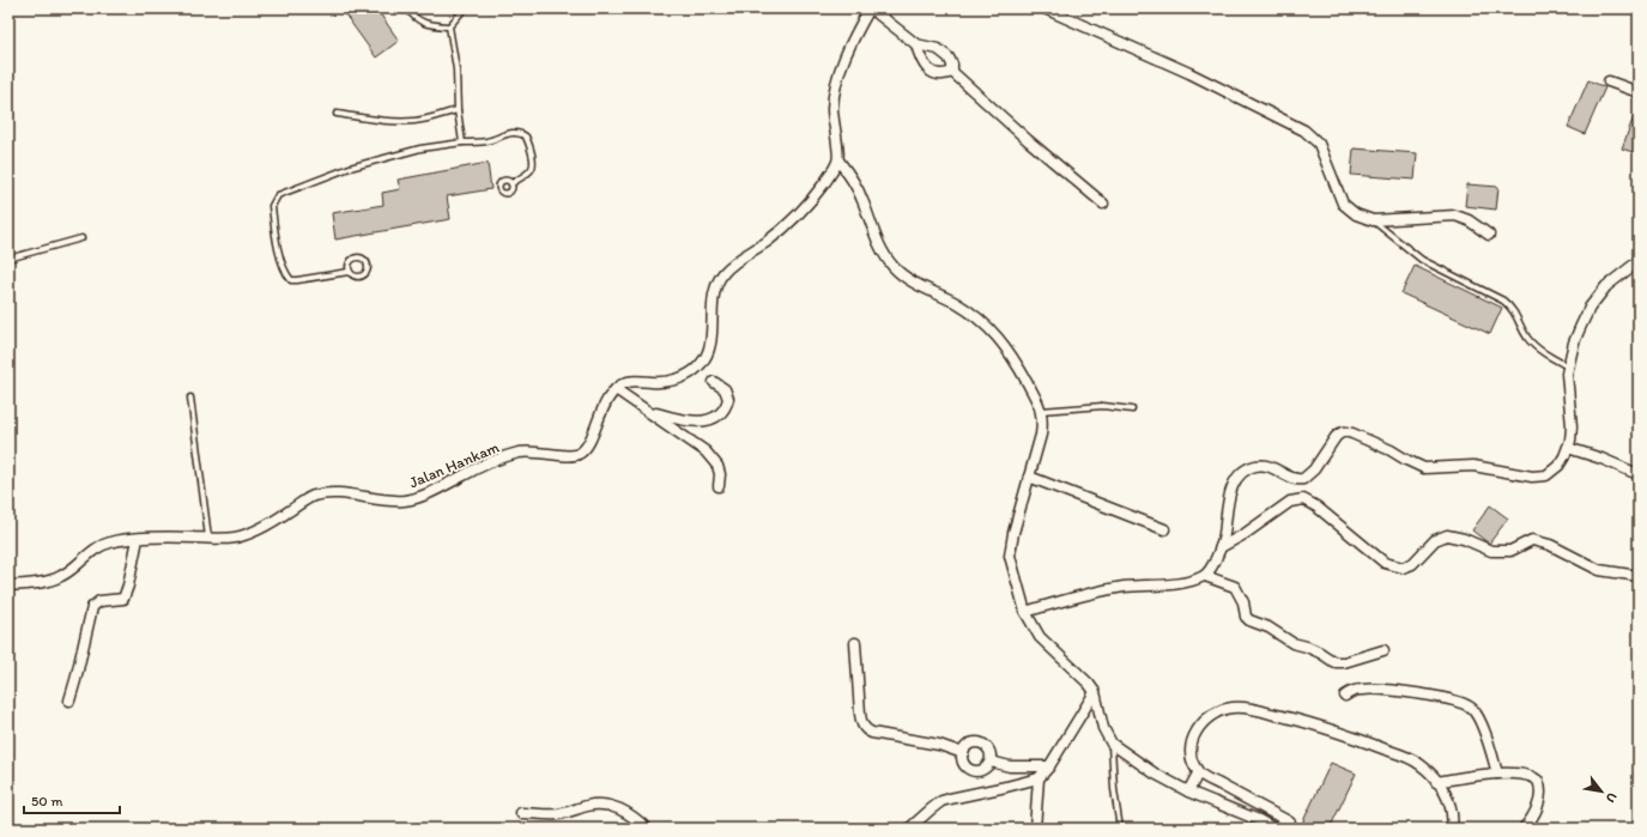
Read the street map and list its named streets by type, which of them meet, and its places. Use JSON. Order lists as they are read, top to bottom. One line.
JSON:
{"streets":{"street":["Jalan Hankam"]},"scale_bar":"50 m","north":"bottom right"}
